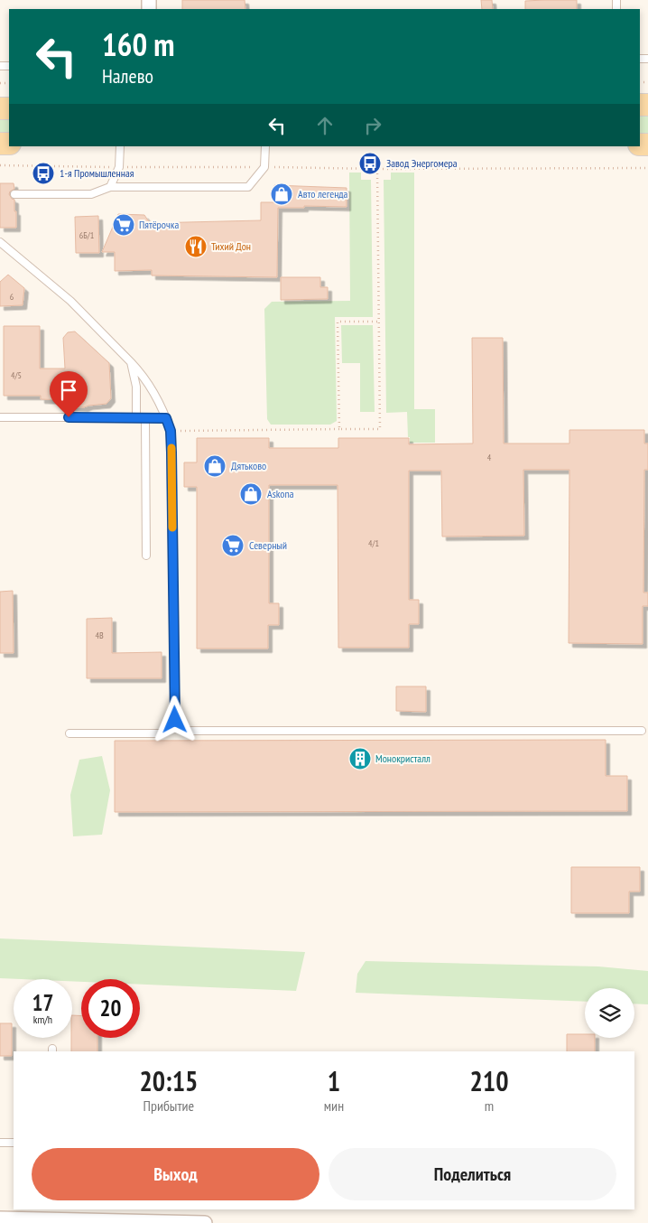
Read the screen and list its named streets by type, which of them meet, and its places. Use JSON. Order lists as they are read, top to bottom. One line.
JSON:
{"places":{"bus stop":["Завод Энергомера","1-я Промышленная"],"shop":["Авто легенда","Дятьково","Askona"],"supermarket":["Пятёрочка","Северный"],"restaurant":["Тихий Дон"],"building":["Монокристалл"]},"house_numbers":["6Б/1","6","4/5","4","4/1","4В"],"page":{"turn":["160 m","Налево"],"speed":"17 km/h","limit":"20","eta":["20:15","Прибытие","1","мин","210","m"],"buttons":["Выход","Поделиться"]}}
